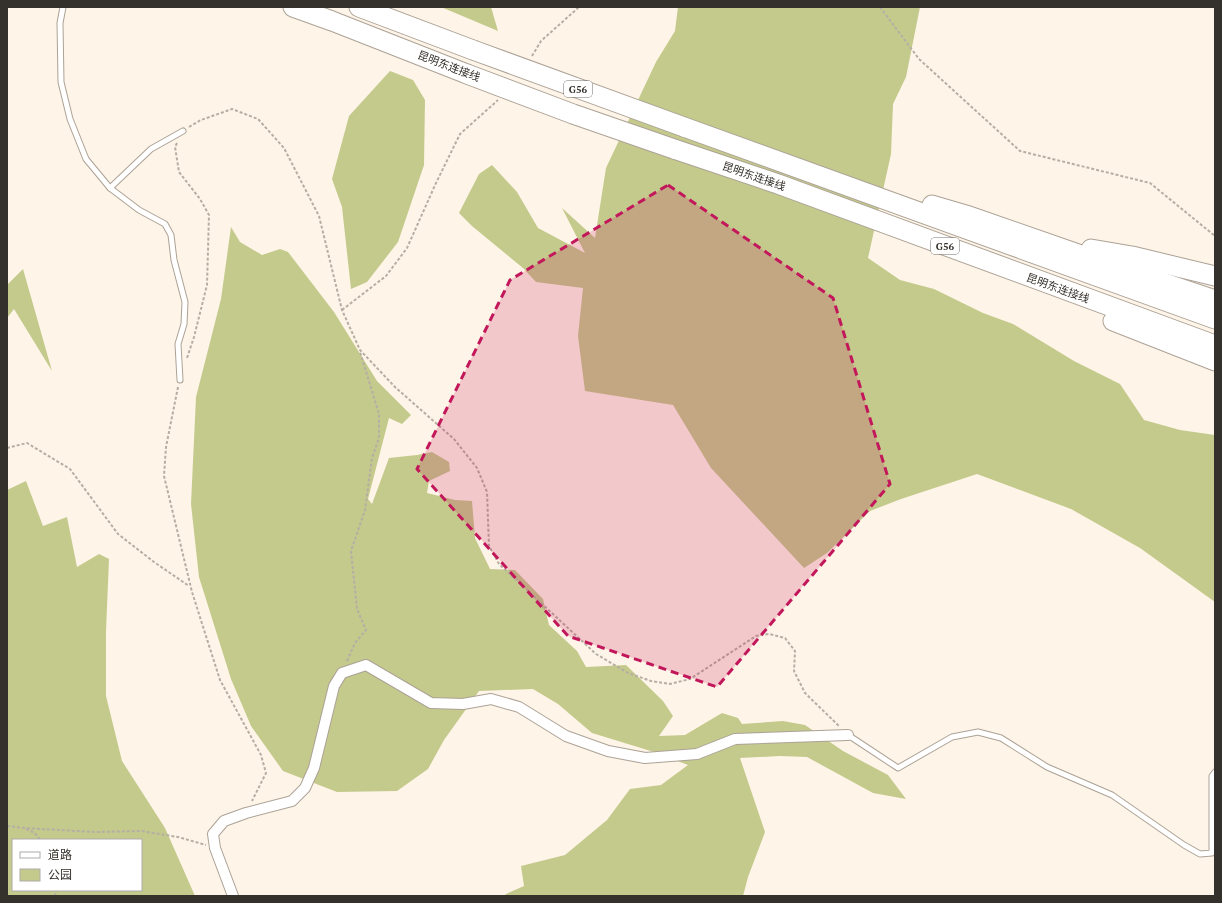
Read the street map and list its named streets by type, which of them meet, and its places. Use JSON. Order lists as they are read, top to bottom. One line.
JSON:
{"streets":{"highway":["昆明东连接线","G56"]},"legend":["道路","公园"]}
